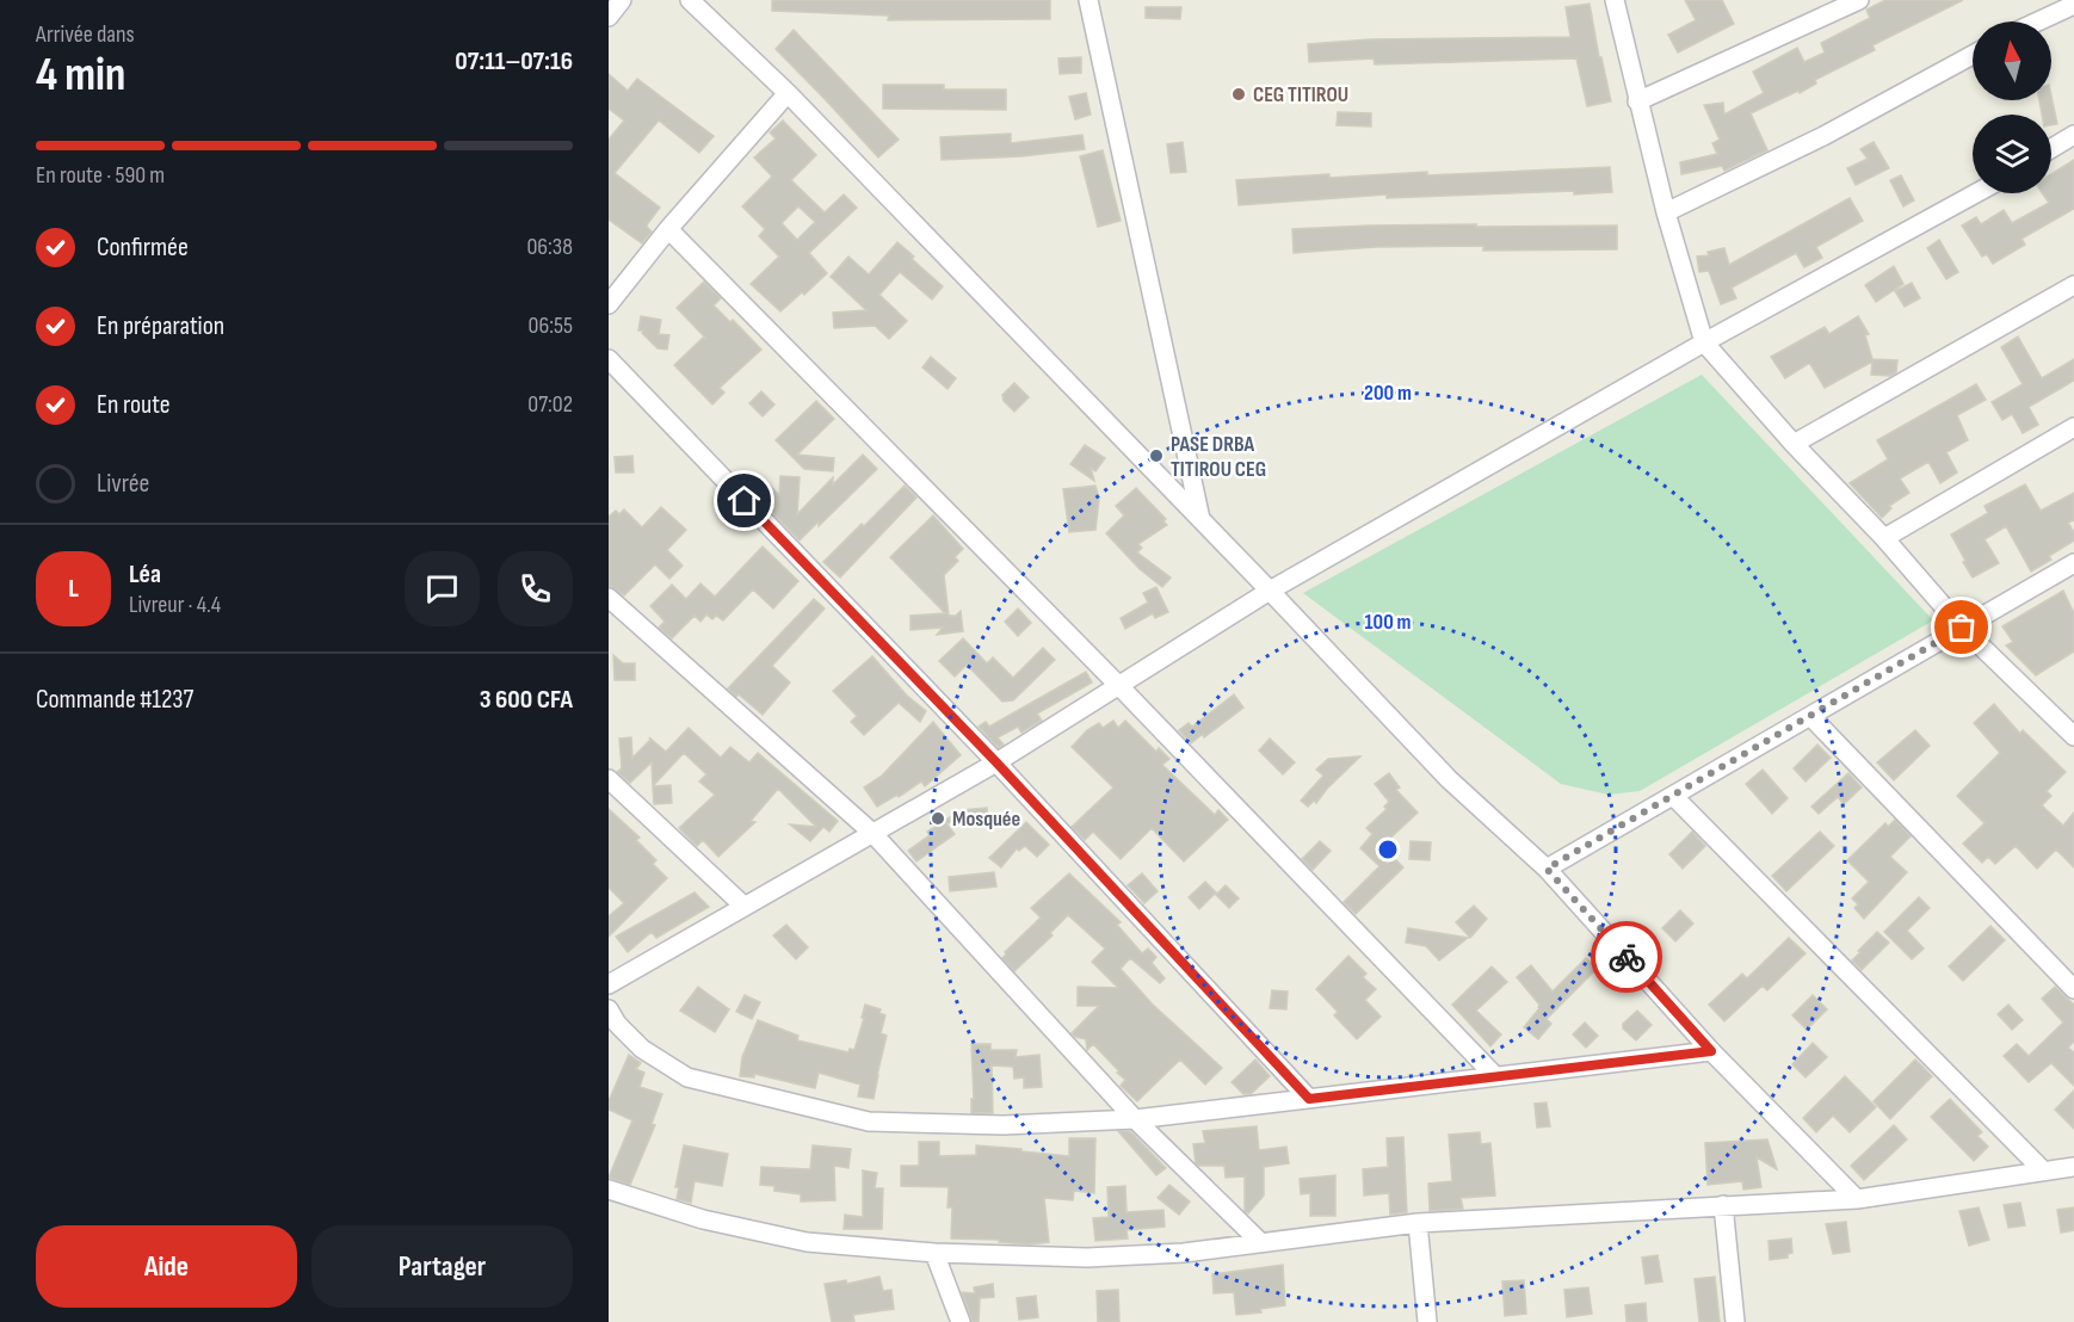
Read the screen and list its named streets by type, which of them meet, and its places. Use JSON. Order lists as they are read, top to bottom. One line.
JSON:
{"places":["CEG TITIROU","PASE DRBA TITIROU CEG","Mosquée"],"north":"top","page":{"heading":["4 min","Arrivée dans","07:11–07:16"],"panel":["Léa","Livreur · 4.4","Commande #1237","3 600 CFA"],"bar":"En route · 590 m","list":[["Confirmée","06:38"],["En préparation","06:55"],["En route","07:02"],"Livrée"],"round":"L","buttons":["Aide","Partager"]},"rings":["200 m","100 m"]}
